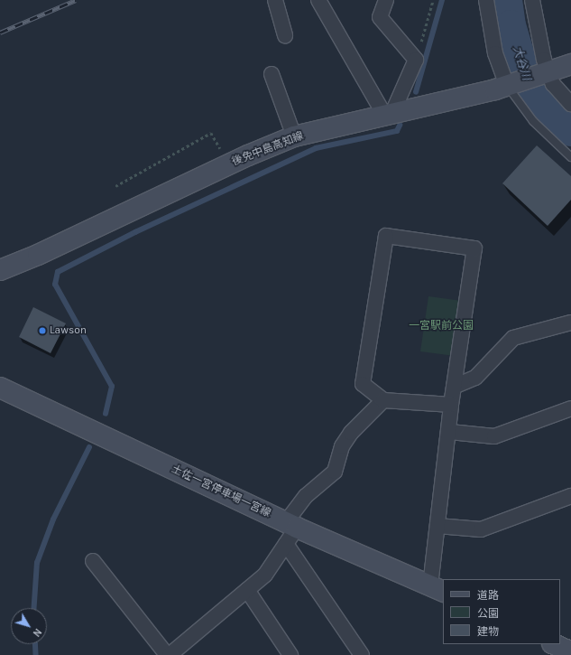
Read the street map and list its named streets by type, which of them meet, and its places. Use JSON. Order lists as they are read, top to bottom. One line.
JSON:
{"streets":{"main road":["後免中島高知線","土佐一宮停車場一宮線"]},"water":["大谷川"],"parks":["一宮駅前公園"],"places":["Lawson"],"legend":["道路","公園","建物"],"north":"bottom right"}
